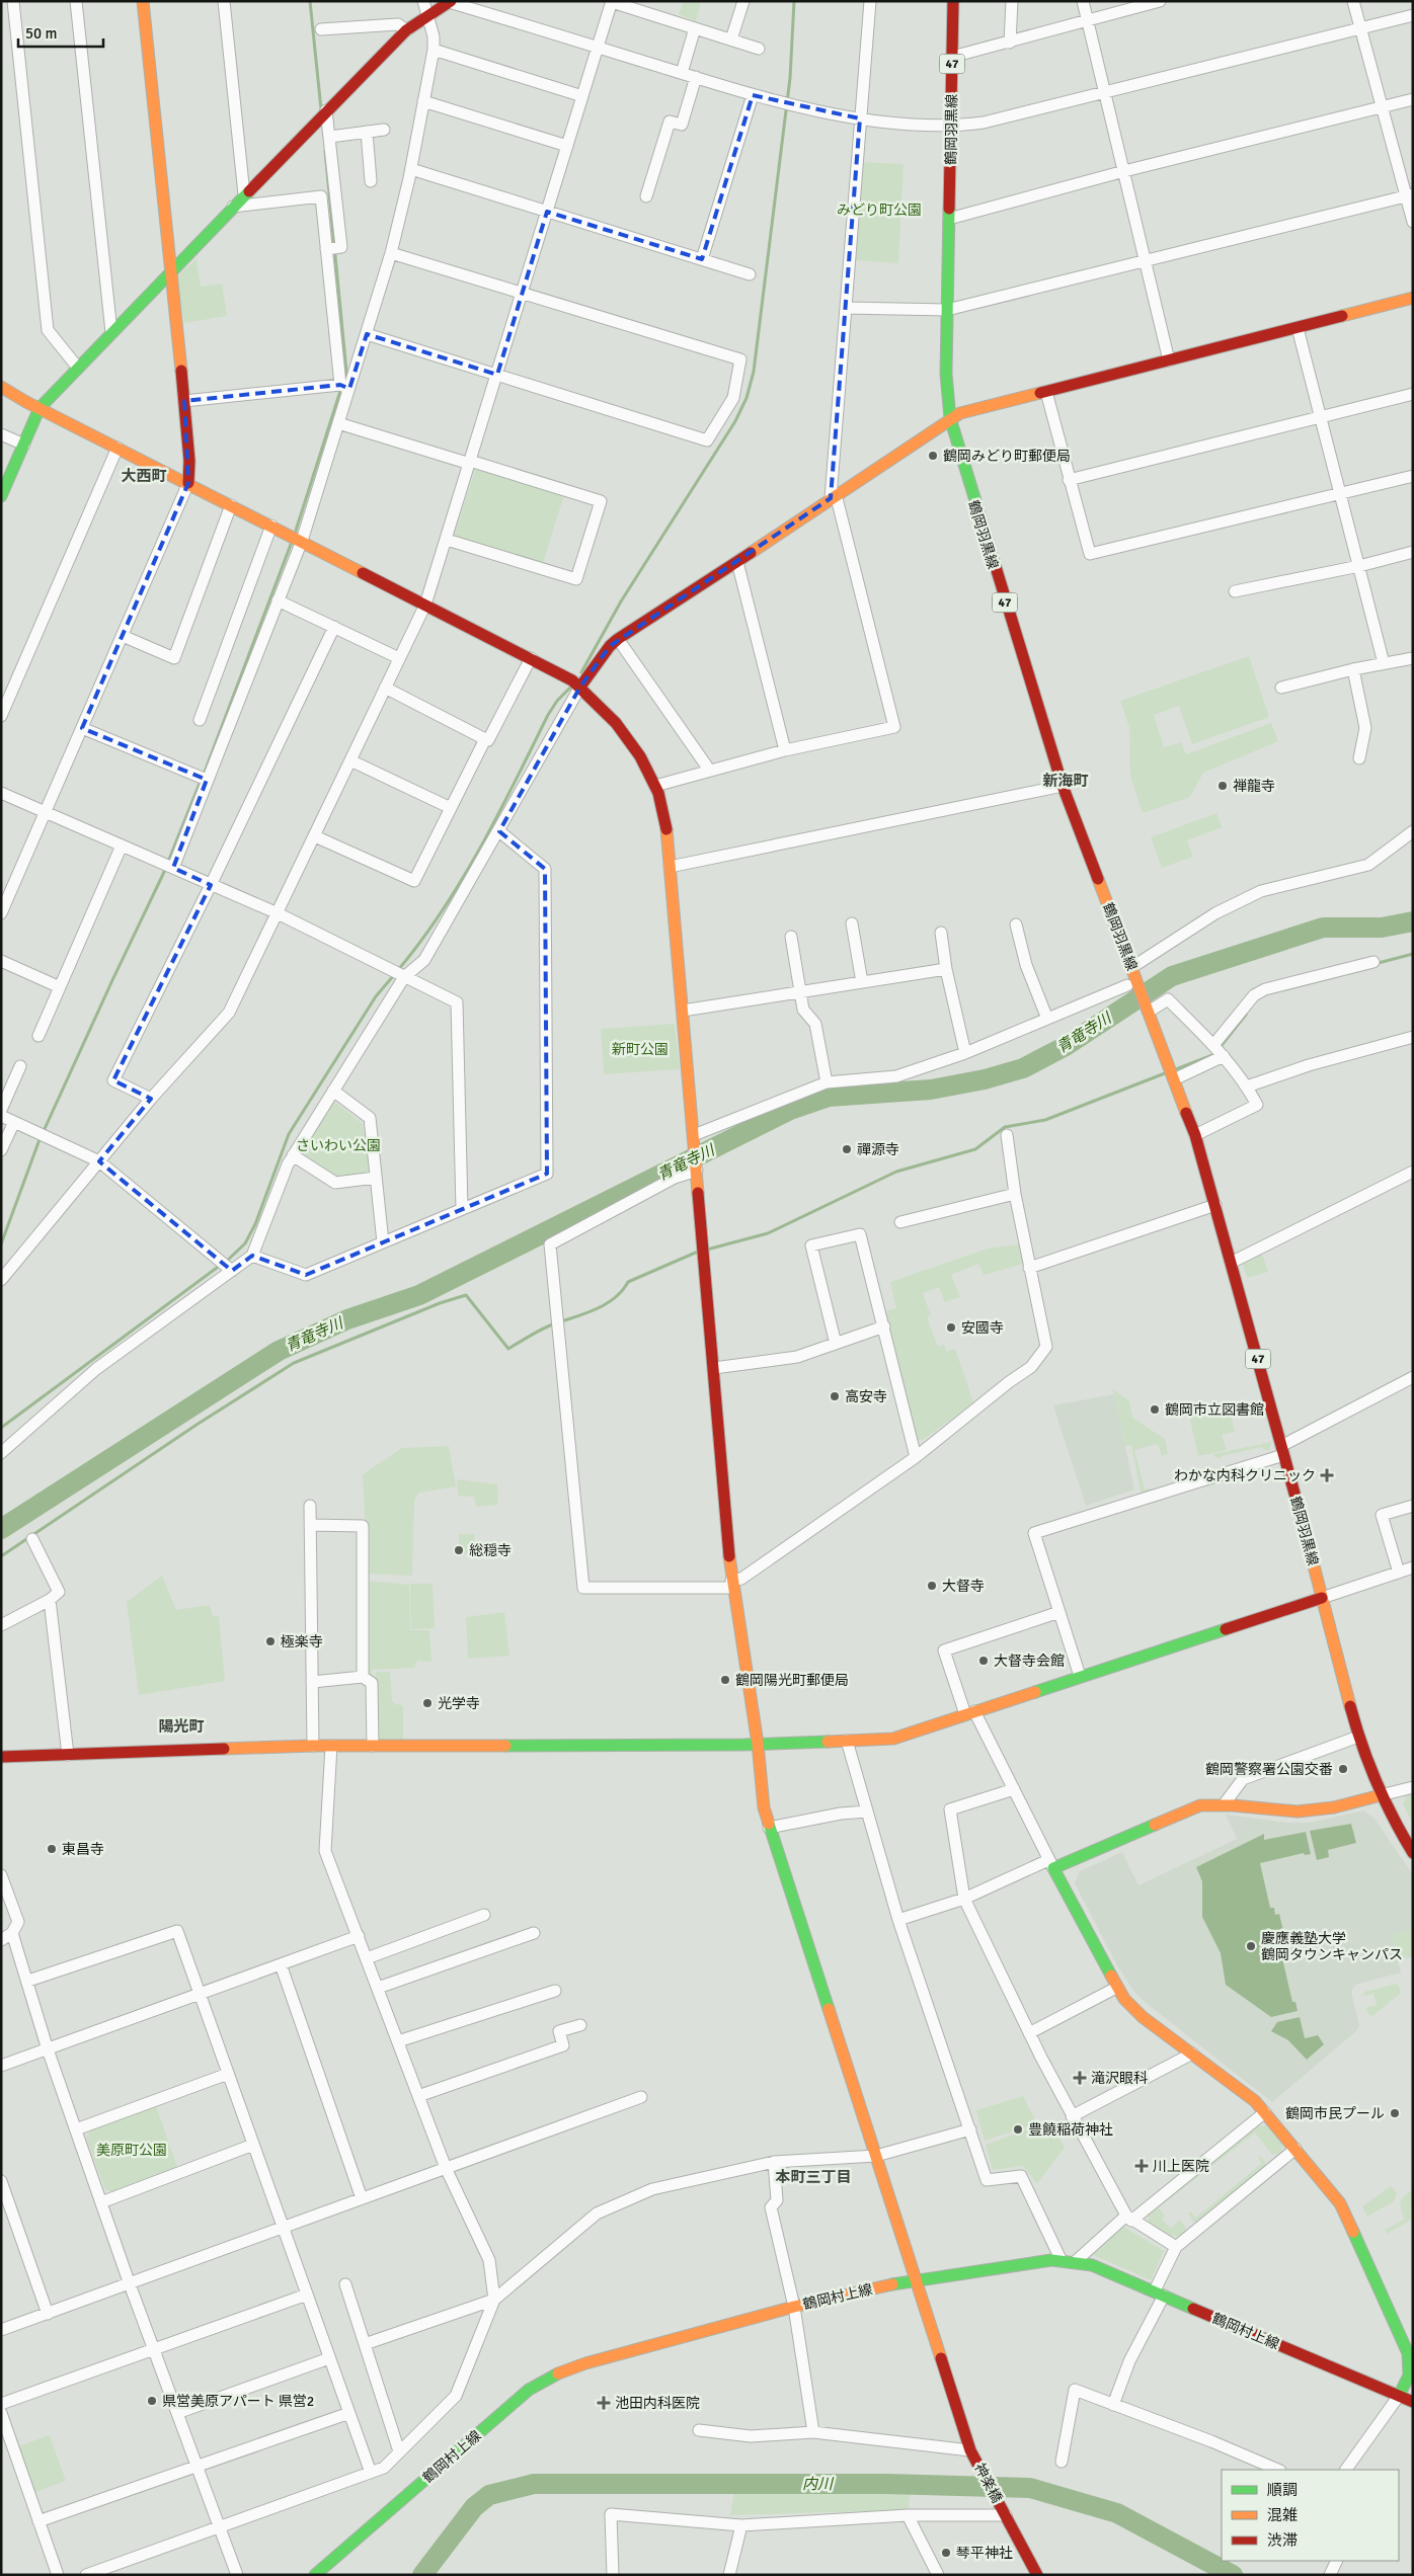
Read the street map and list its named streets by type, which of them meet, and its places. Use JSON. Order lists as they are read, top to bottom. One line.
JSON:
{"streets":{"street":["47","鶴岡羽黒線","鶴岡村上線","神楽橋"]},"crossings":[["鶴岡村上線","神楽橋"]],"districts":["大西町","新海町","陽光町","本町三丁目"],"water":["青竜寺川","内川"],"parks":["みどり町公園","新町公園","さいわい公園","美原町公園"],"places":{"other":["鶴岡みどり町郵便局","禅龍寺","禪源寺","安國寺","高安寺","鶴岡市立図書館","総穏寺","大督寺","極楽寺","大督寺会館","鶴岡陽光町郵便局","光学寺","鶴岡警察署公園交番","東昌寺","慶應義塾大学 鶴岡タウンキャンパス","鶴岡市民プール","豊饒稲荷神社","県営美原アパート 県営2","琴平神社"],"health":["わかな内科クリニック","滝沢眼科","川上医院","池田内科医院"]},"legend":["順調","混雑","渋滞"],"scale_bar":"50 m"}
